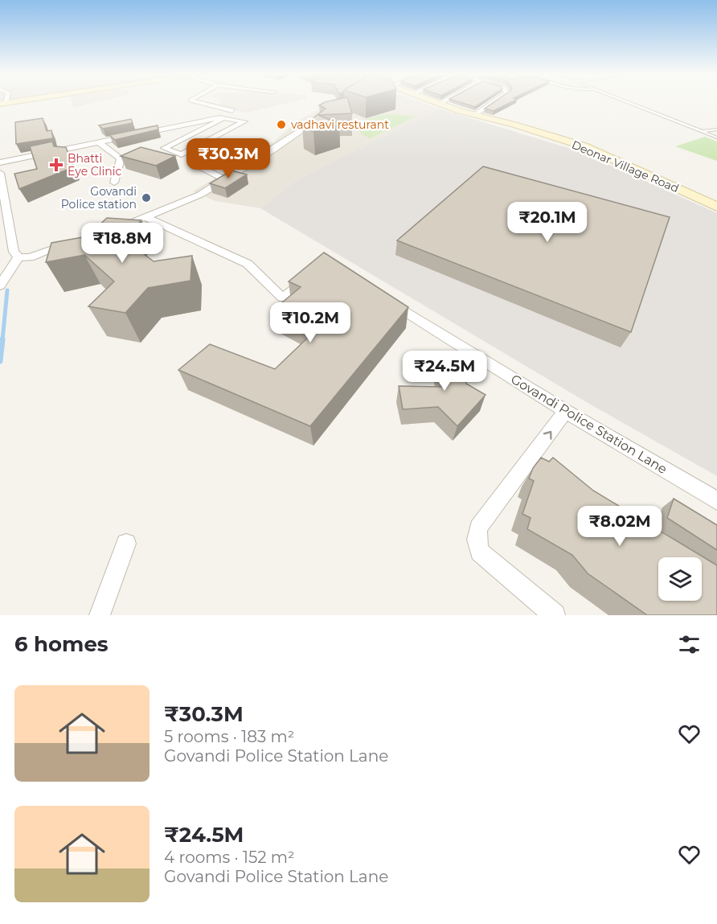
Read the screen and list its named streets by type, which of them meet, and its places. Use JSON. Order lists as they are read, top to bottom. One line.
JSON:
{"streets":{"main road":["Deonar Village Road"],"street":["Govandi Police Station Lane"]},"places":{"other":["vadhavi resturant","Govandi Police station"],"health":["Bhatti Eye Clinic"]},"page":{"price":["₹30.3M","₹20.1M","₹18.8M","₹10.2M","₹24.5M","₹8.02M"],"heading":"6 homes","list":[{"name":"₹30.3M","note":"5 rooms · 183 m² · Govandi Police Station Lane"},{"name":"₹24.5M","note":"4 rooms · 152 m² · Govandi Police Station Lane"}]}}
